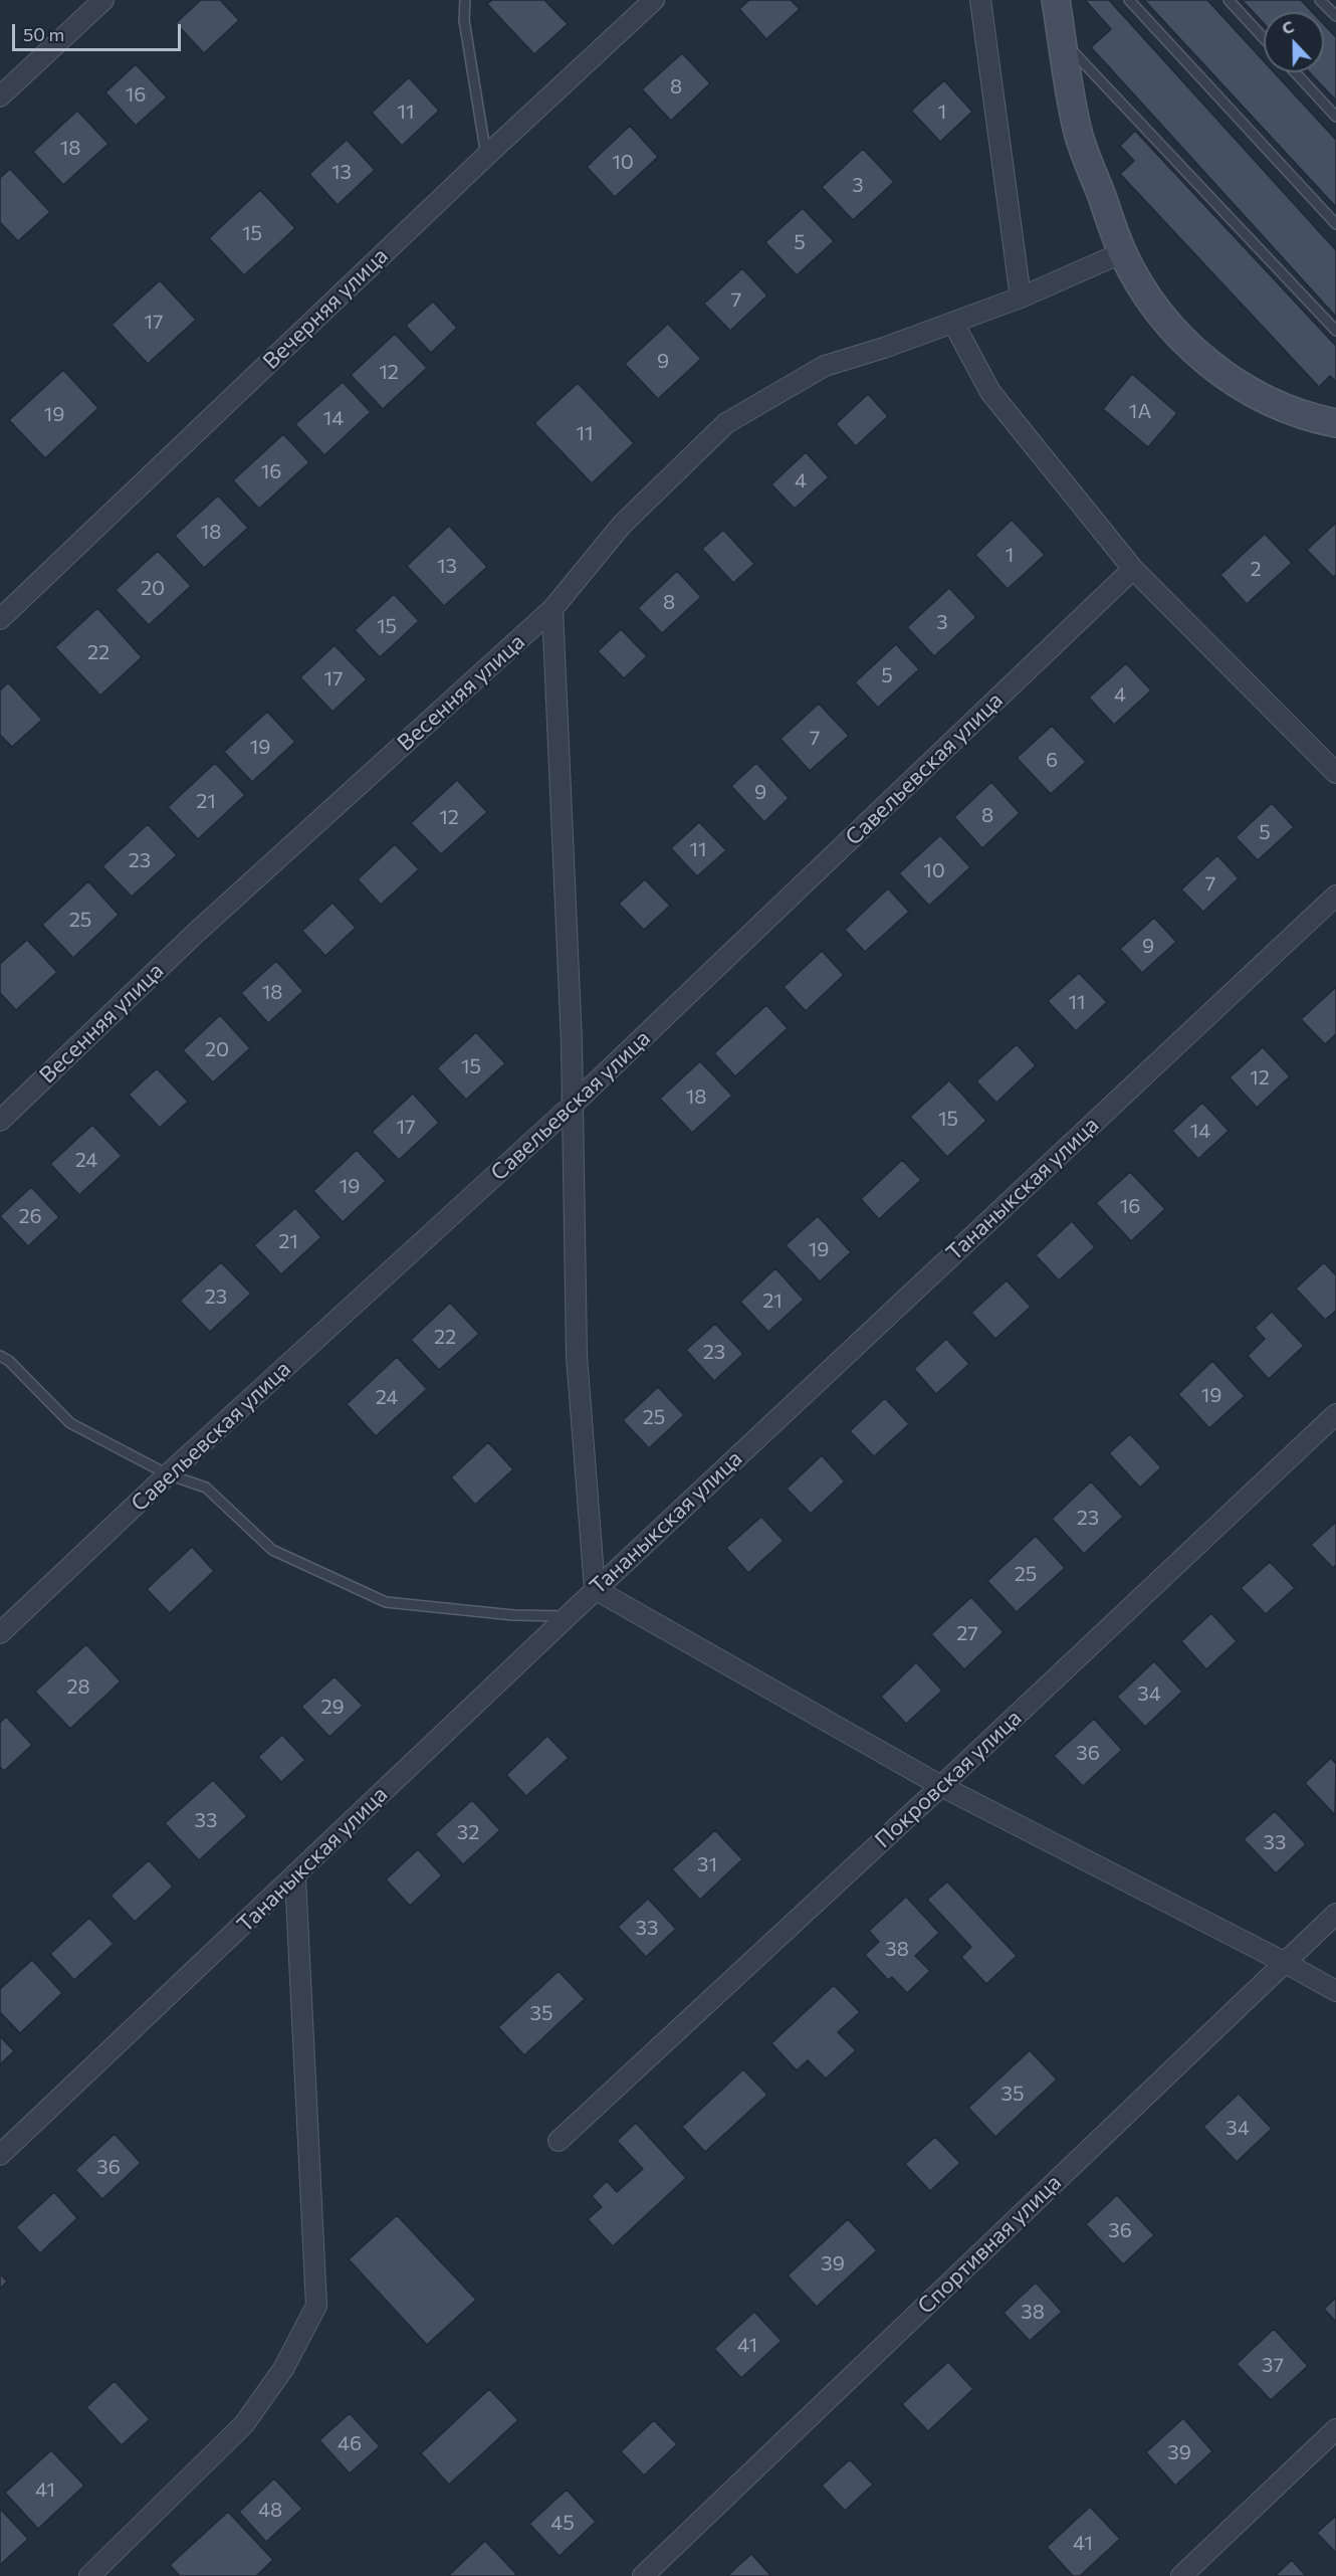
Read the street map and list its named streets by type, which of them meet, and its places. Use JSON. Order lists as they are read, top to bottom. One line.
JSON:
{"streets":{"street":["Вечерняя улица","Весенняя улица","Савельевская улица","Тананыкская улица","Покровская улица","Спортивная улица"]},"house_numbers":["8","16","11","1","18","10","13","3","15","5","7","17","9","12","1А","19","14","11","16","4","18","1","13","2","20","8","3","15","22","5","17","4","7","19","6","9","21","8","12","5","11","23","10","7","25","9","18","11","20","15","12","18","15","17","14","24","19","16","26","21","19","23","21","22","23","19","24","25","23","25","27","28","34","29","36","33","32","33","31","33","38","35","35","34","36","36","39","38","41","37","46","39","41","48","45","41"],"scale_bar":"50 m","north":"top"}
